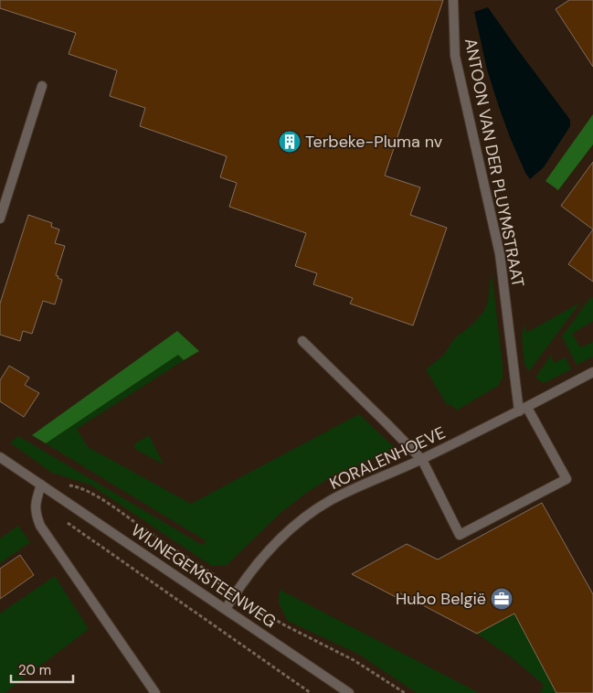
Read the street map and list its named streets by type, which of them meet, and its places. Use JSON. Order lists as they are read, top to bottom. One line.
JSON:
{"streets":{"street":["ANTOON VAN DER PLUYMSTRAAT","KORALENHOEVE","WIJNEGEMSTEENWEG"]},"crossings":[["ANTOON VAN DER PLUYMSTRAAT","KORALENHOEVE"],["KORALENHOEVE","WIJNEGEMSTEENWEG"]],"places":{"building":["Terbeke-Pluma nv"],"office":["Hubo België"]},"scale_bar":"20 m"}
